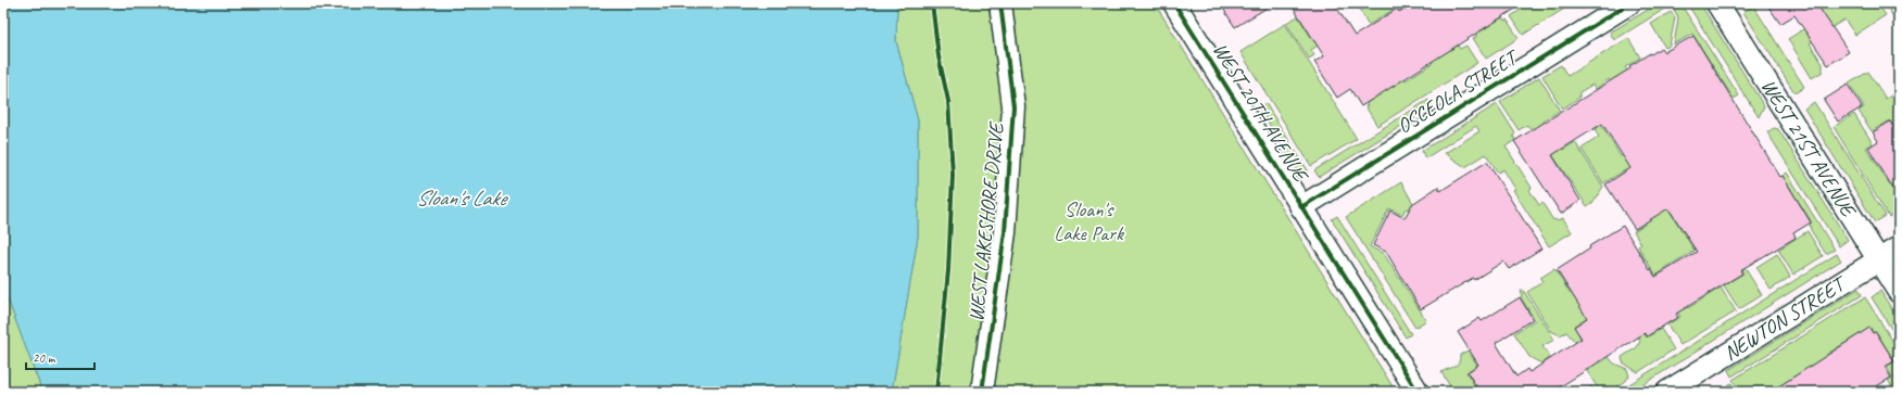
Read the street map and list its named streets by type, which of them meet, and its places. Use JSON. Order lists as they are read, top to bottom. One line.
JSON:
{"streets":{"street":["OSCEOLA STREET","WEST 20TH AVENUE","WEST 21ST AVENUE","WEST LAKESHORE DRIVE","NEWTON STREET"]},"crossings":[["OSCEOLA STREET","WEST 20TH AVENUE"],["WEST 21ST AVENUE","NEWTON STREET"]],"water":["Sloan's Lake"],"parks":["Sloan's Lake Park"],"scale_bar":"20 m"}
